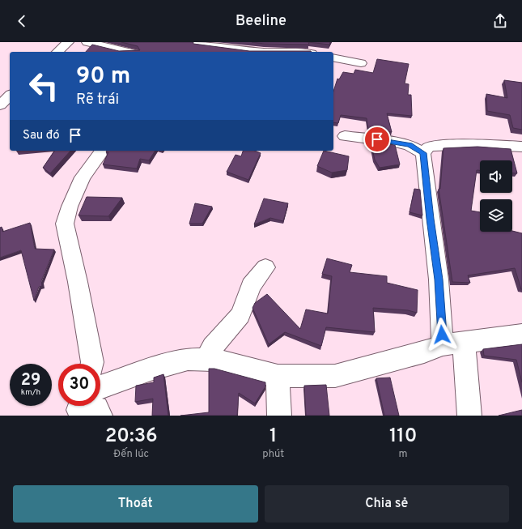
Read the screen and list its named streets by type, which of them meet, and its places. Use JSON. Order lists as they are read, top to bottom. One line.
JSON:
{"page":{"header":"Beeline","turn":["90 m","Rẽ trái"],"then":"Sau đó","speed":"29 km/h","limit":"30","eta":["20:36","Đến lúc","1","phút","110","m"],"buttons":["Thoát","Chia sẻ"]}}
